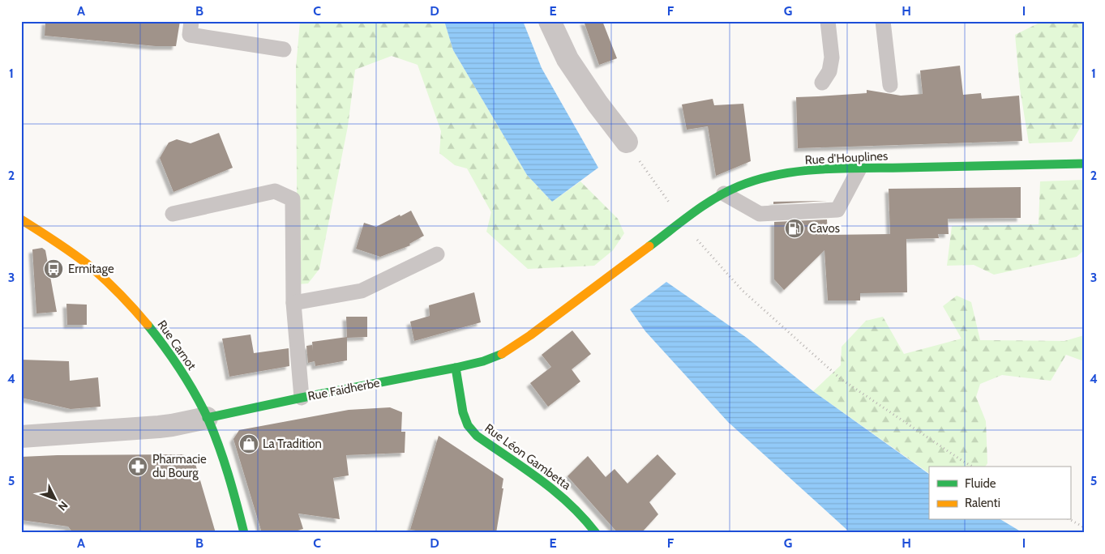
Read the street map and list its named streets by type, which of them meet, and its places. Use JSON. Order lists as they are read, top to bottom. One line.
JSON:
{"streets":{"street":["Rue d'Houplines","Rue Carnot","Rue Faidherbe","Rue Léon Gambetta"]},"crossings":[["Rue d'Houplines","Rue Faidherbe"],["Rue Carnot","Rue Faidherbe"],["Rue Faidherbe","Rue Léon Gambetta"]],"places":{"fuel station":["Cavos"],"bus stop":["Ermitage"],"shop":["La Tradition"],"pharmacy":["Pharmacie du Bourg"]},"legend":["Fluide","Ralenti"],"north":"bottom right","grid":{"columns":["A","B","C","D","E","F","G","H","I"],"rows":["1","2","3","4","5"]}}
